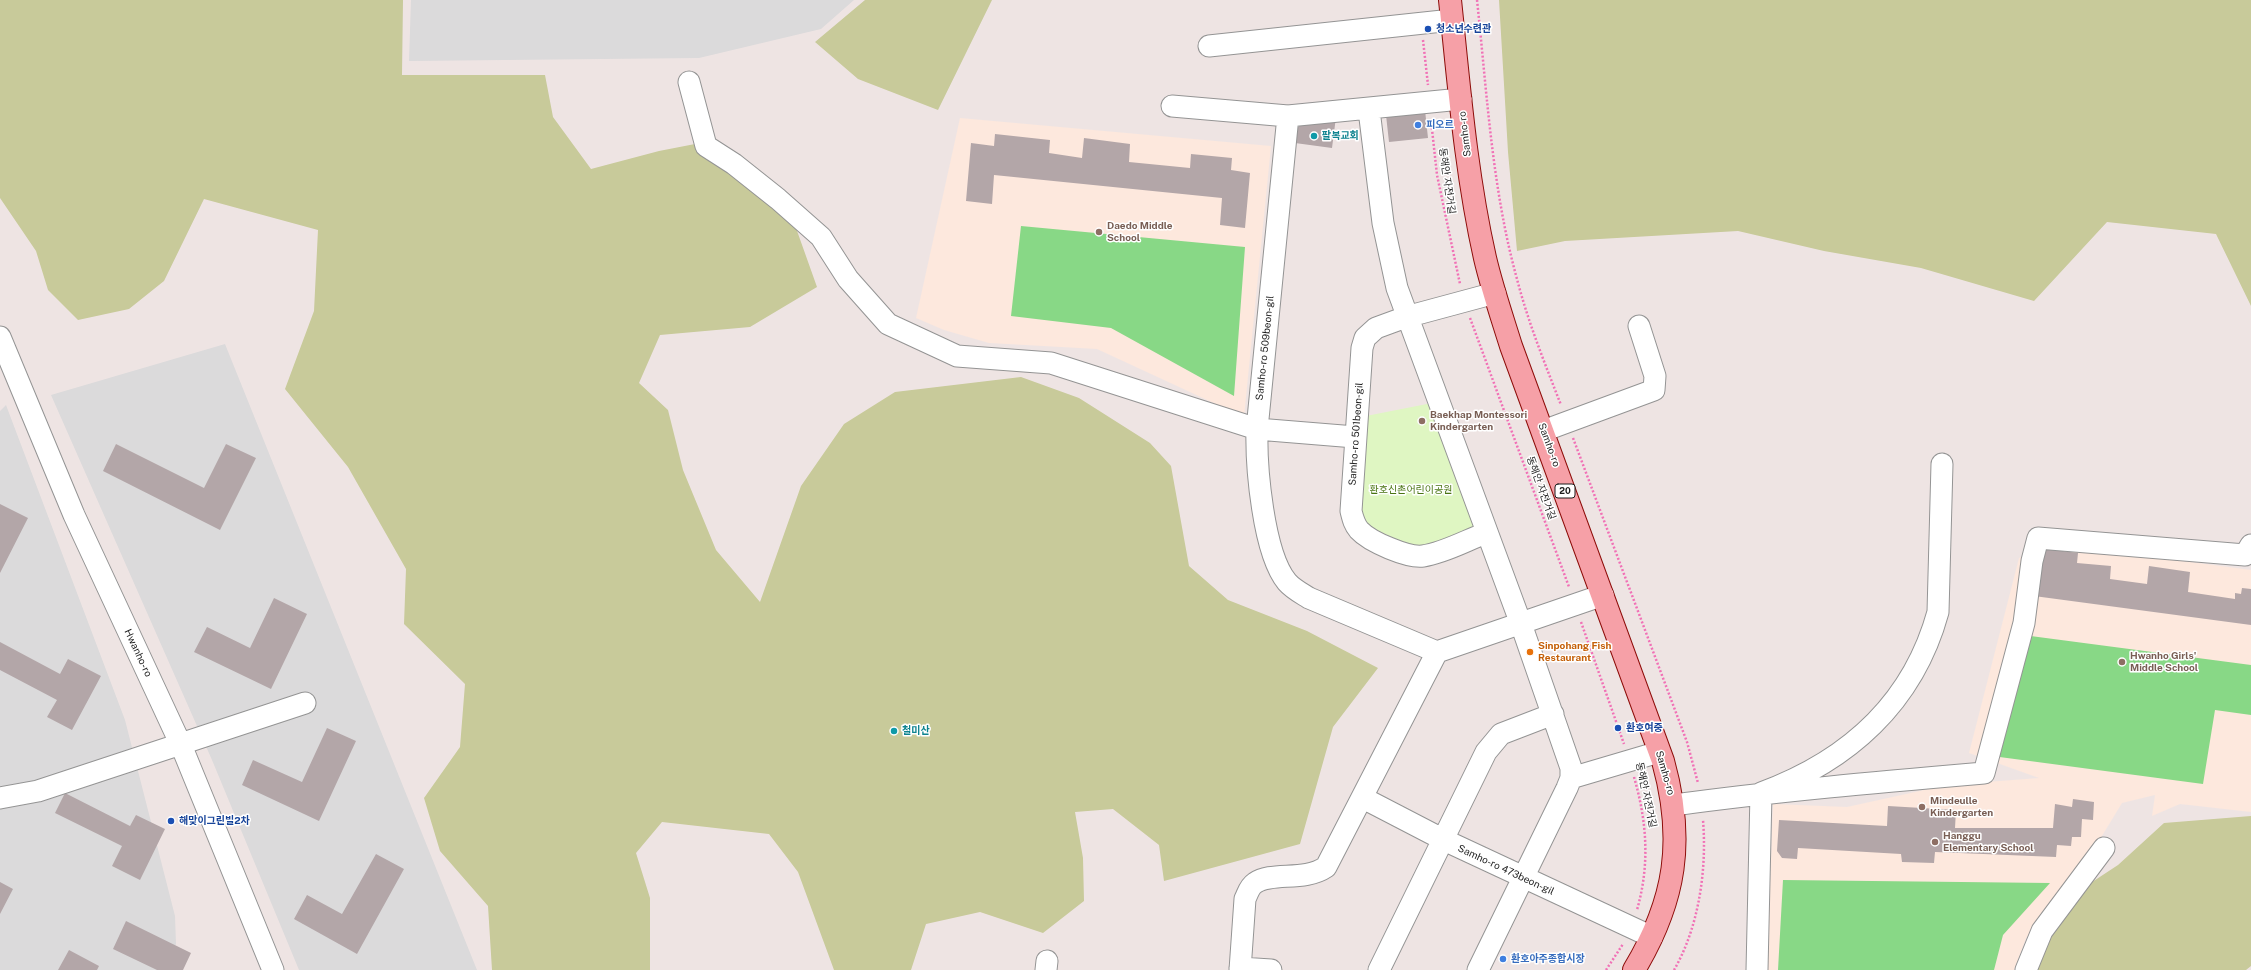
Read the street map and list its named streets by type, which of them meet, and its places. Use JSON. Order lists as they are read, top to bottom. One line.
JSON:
{"streets":{"main road":["Samho-ro","20"],"street":["Samho-ro 509beon-gil","Samho-ro 501beon-gil","Hwanho-ro","Samho-ro 473beon-gil"],"path":["동해안 자전거길"]},"crossings":[["Samho-ro","Samho-ro 501beon-gil"],["Samho-ro","Samho-ro 473beon-gil"],["동해안 자전거길","Samho-ro 501beon-gil"],["동해안 자전거길","Samho-ro 473beon-gil"]],"parks":["환호신촌어린이공원"],"places":["청소년수련관","피오르","팔복교회","Daedo Middle School","Baekhap Montessori Kindergarten","Sinpohang Fish Restaurant","Hwanho Girls' Middle School","환호여중","철미산","Mindeulle Kindergarten","해맞이그린빌2차","Hanggu Elementary School","환호아주종합시장"]}
